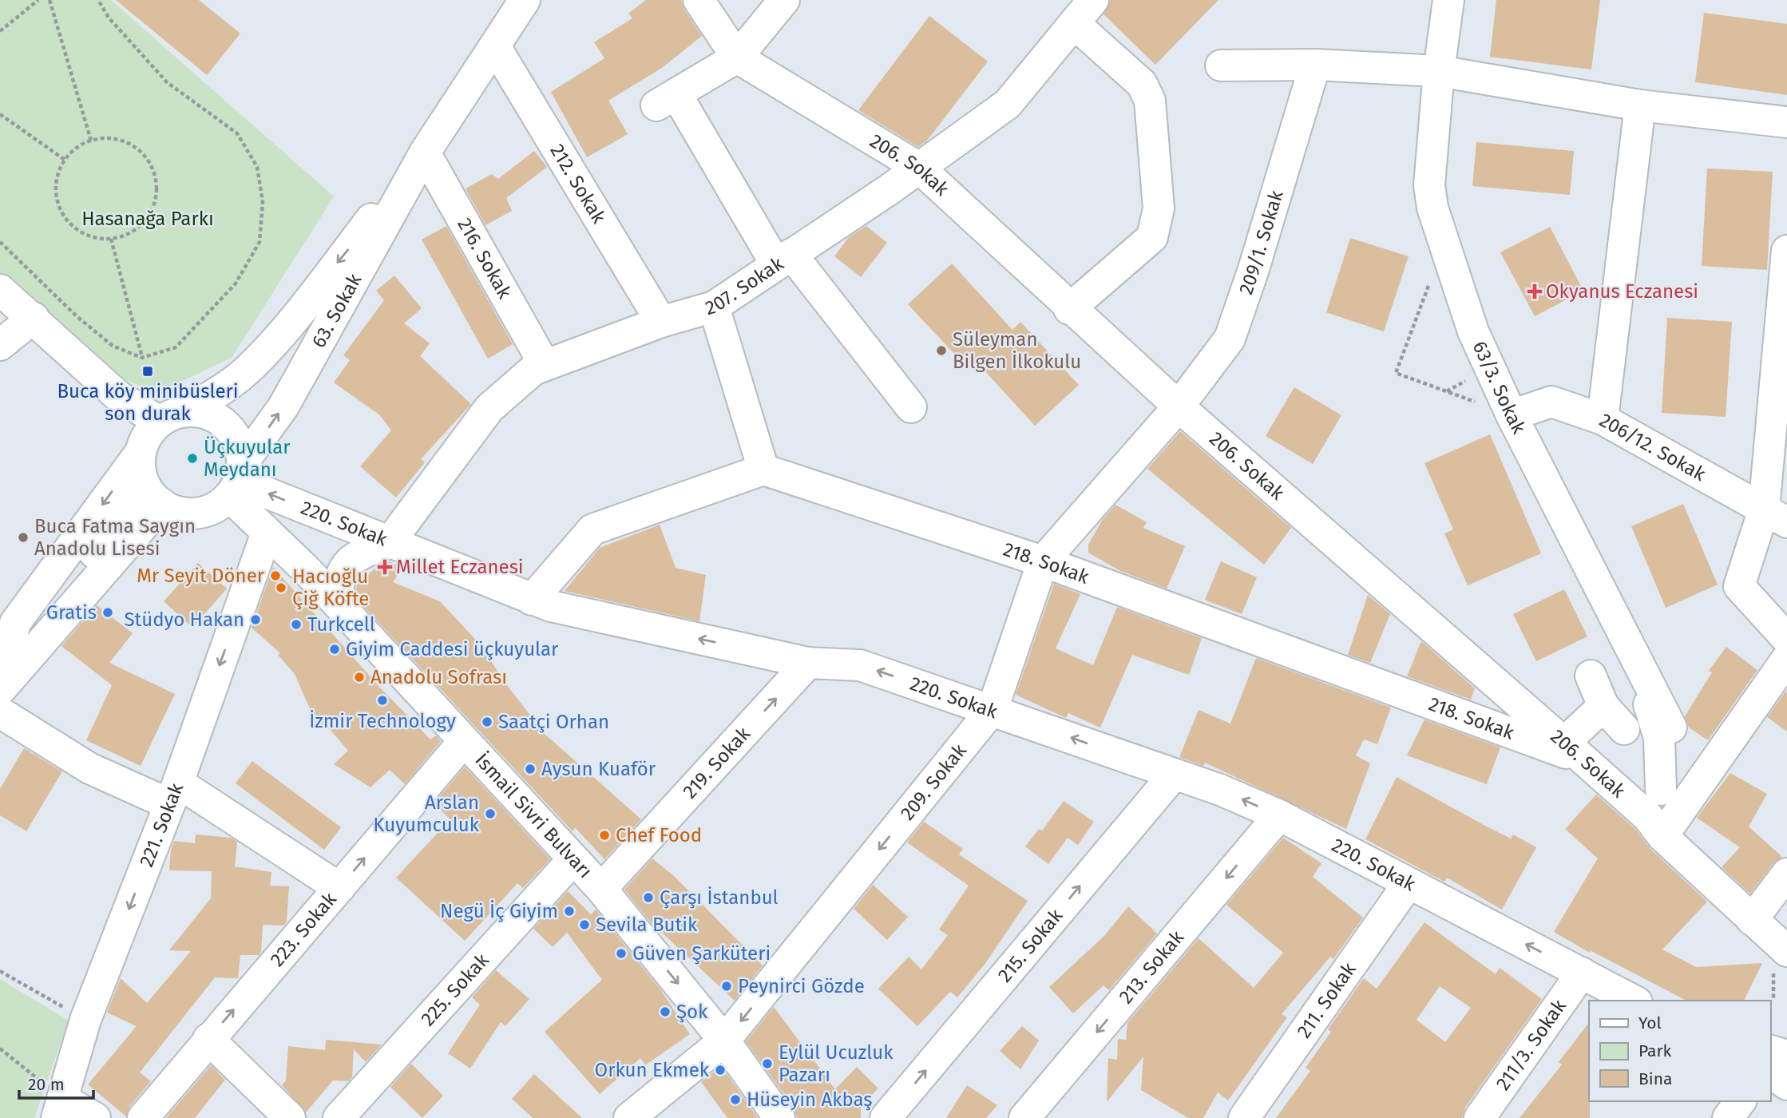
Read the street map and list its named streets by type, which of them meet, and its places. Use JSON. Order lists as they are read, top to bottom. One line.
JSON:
{"streets":{"street":["206. Sokak","212. Sokak","209/1. Sokak","216. Sokak","207. Sokak","63. Sokak","63/3. Sokak","206/12. Sokak","220. Sokak","218. Sokak","219. Sokak","209. Sokak","İsmail Sivri Bulvarı","221. Sokak","223. Sokak","215. Sokak","213. Sokak","225. Sokak","211. Sokak","211/3. Sokak"]},"crossings":[["206. Sokak","209/1. Sokak"],["206. Sokak","207. Sokak"],["206. Sokak","218. Sokak"],["206. Sokak","209. Sokak"],["212. Sokak","207. Sokak"],["212. Sokak","63. Sokak"],["209/1. Sokak","209. Sokak"],["216. Sokak","207. Sokak"],["216. Sokak","63. Sokak"],["207. Sokak","220. Sokak"],["63. Sokak","220. Sokak"],["63. Sokak","İsmail Sivri Bulvarı"],["63/3. Sokak","206/12. Sokak"],["220. Sokak","219. Sokak"],["220. Sokak","209. Sokak"],["220. Sokak","İsmail Sivri Bulvarı"],["220. Sokak","215. Sokak"],["220. Sokak","213. Sokak"],["220. Sokak","211. Sokak"],["220. Sokak","211/3. Sokak"],["218. Sokak","209. Sokak"],["219. Sokak","İsmail Sivri Bulvarı"],["209. Sokak","İsmail Sivri Bulvarı"],["İsmail Sivri Bulvarı","221. Sokak"],["İsmail Sivri Bulvarı","223. Sokak"],["İsmail Sivri Bulvarı","225. Sokak"]],"one_way":["220. Sokak","209. Sokak","223. Sokak","215. Sokak","213. Sokak"],"parks":["Hasanağa Parkı"],"places":{"health":["Okyanus Eczanesi","Millet Eczanesi"],"other":["Süleyman Bilgen İlkokulu","Üçkuyular Meydanı","Buca Fatma Saygın Anadolu Lisesi","Mr Seyit Döner","Hacıoğlu Çiğ Köfte","Gratis","Stüdyo Hakan","Turkcell","Giyim Caddesi üçkuyular","Anadolu Sofrası","İzmir Technology","Saatçi Orhan","Aysun Kuaför","Arslan Kuyumculuk","Chef Food","Çarşı İstanbul","Negü İç Giyim","Sevila Butik","Güven Şarküteri","Peynirci Gözde","Şok","Eylül Ucuzluk Pazarı","Orkun Ekmek","Hüseyin Akbaş"],"transit":["Buca köy minibüsleri son durak"]},"legend":["Yol","Park","Bina"],"scale_bar":"20 m"}
